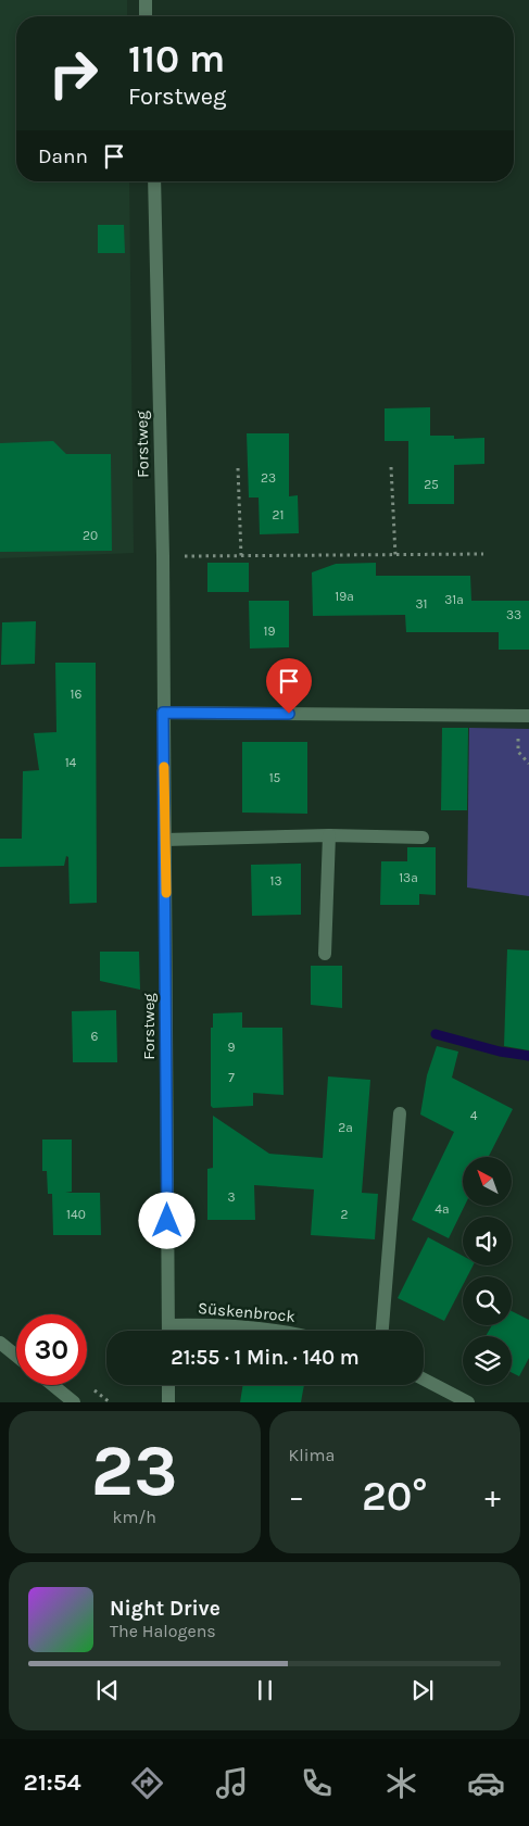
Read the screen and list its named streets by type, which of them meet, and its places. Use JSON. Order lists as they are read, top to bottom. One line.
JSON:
{"streets":{"street":["Forstweg","Süskenbrock"]},"crossings":[["Forstweg","Süskenbrock"]],"house_numbers":["23","25","21","20","19a","31a","31","33","19","16","14","15","13a","13","6","9","7","4","2a","3","4a","140","2"],"north":"top left","page":{"turn":["110 m","Forstweg"],"then":"Dann","limit":"30","trip":"21:55 · 1 Min. · 140 m","tile":[["23","km/h"],"Klima"],"heat":["−","20°","+"],"song":["Night Drive","The Halogens"],"tabs":"21:54"}}
